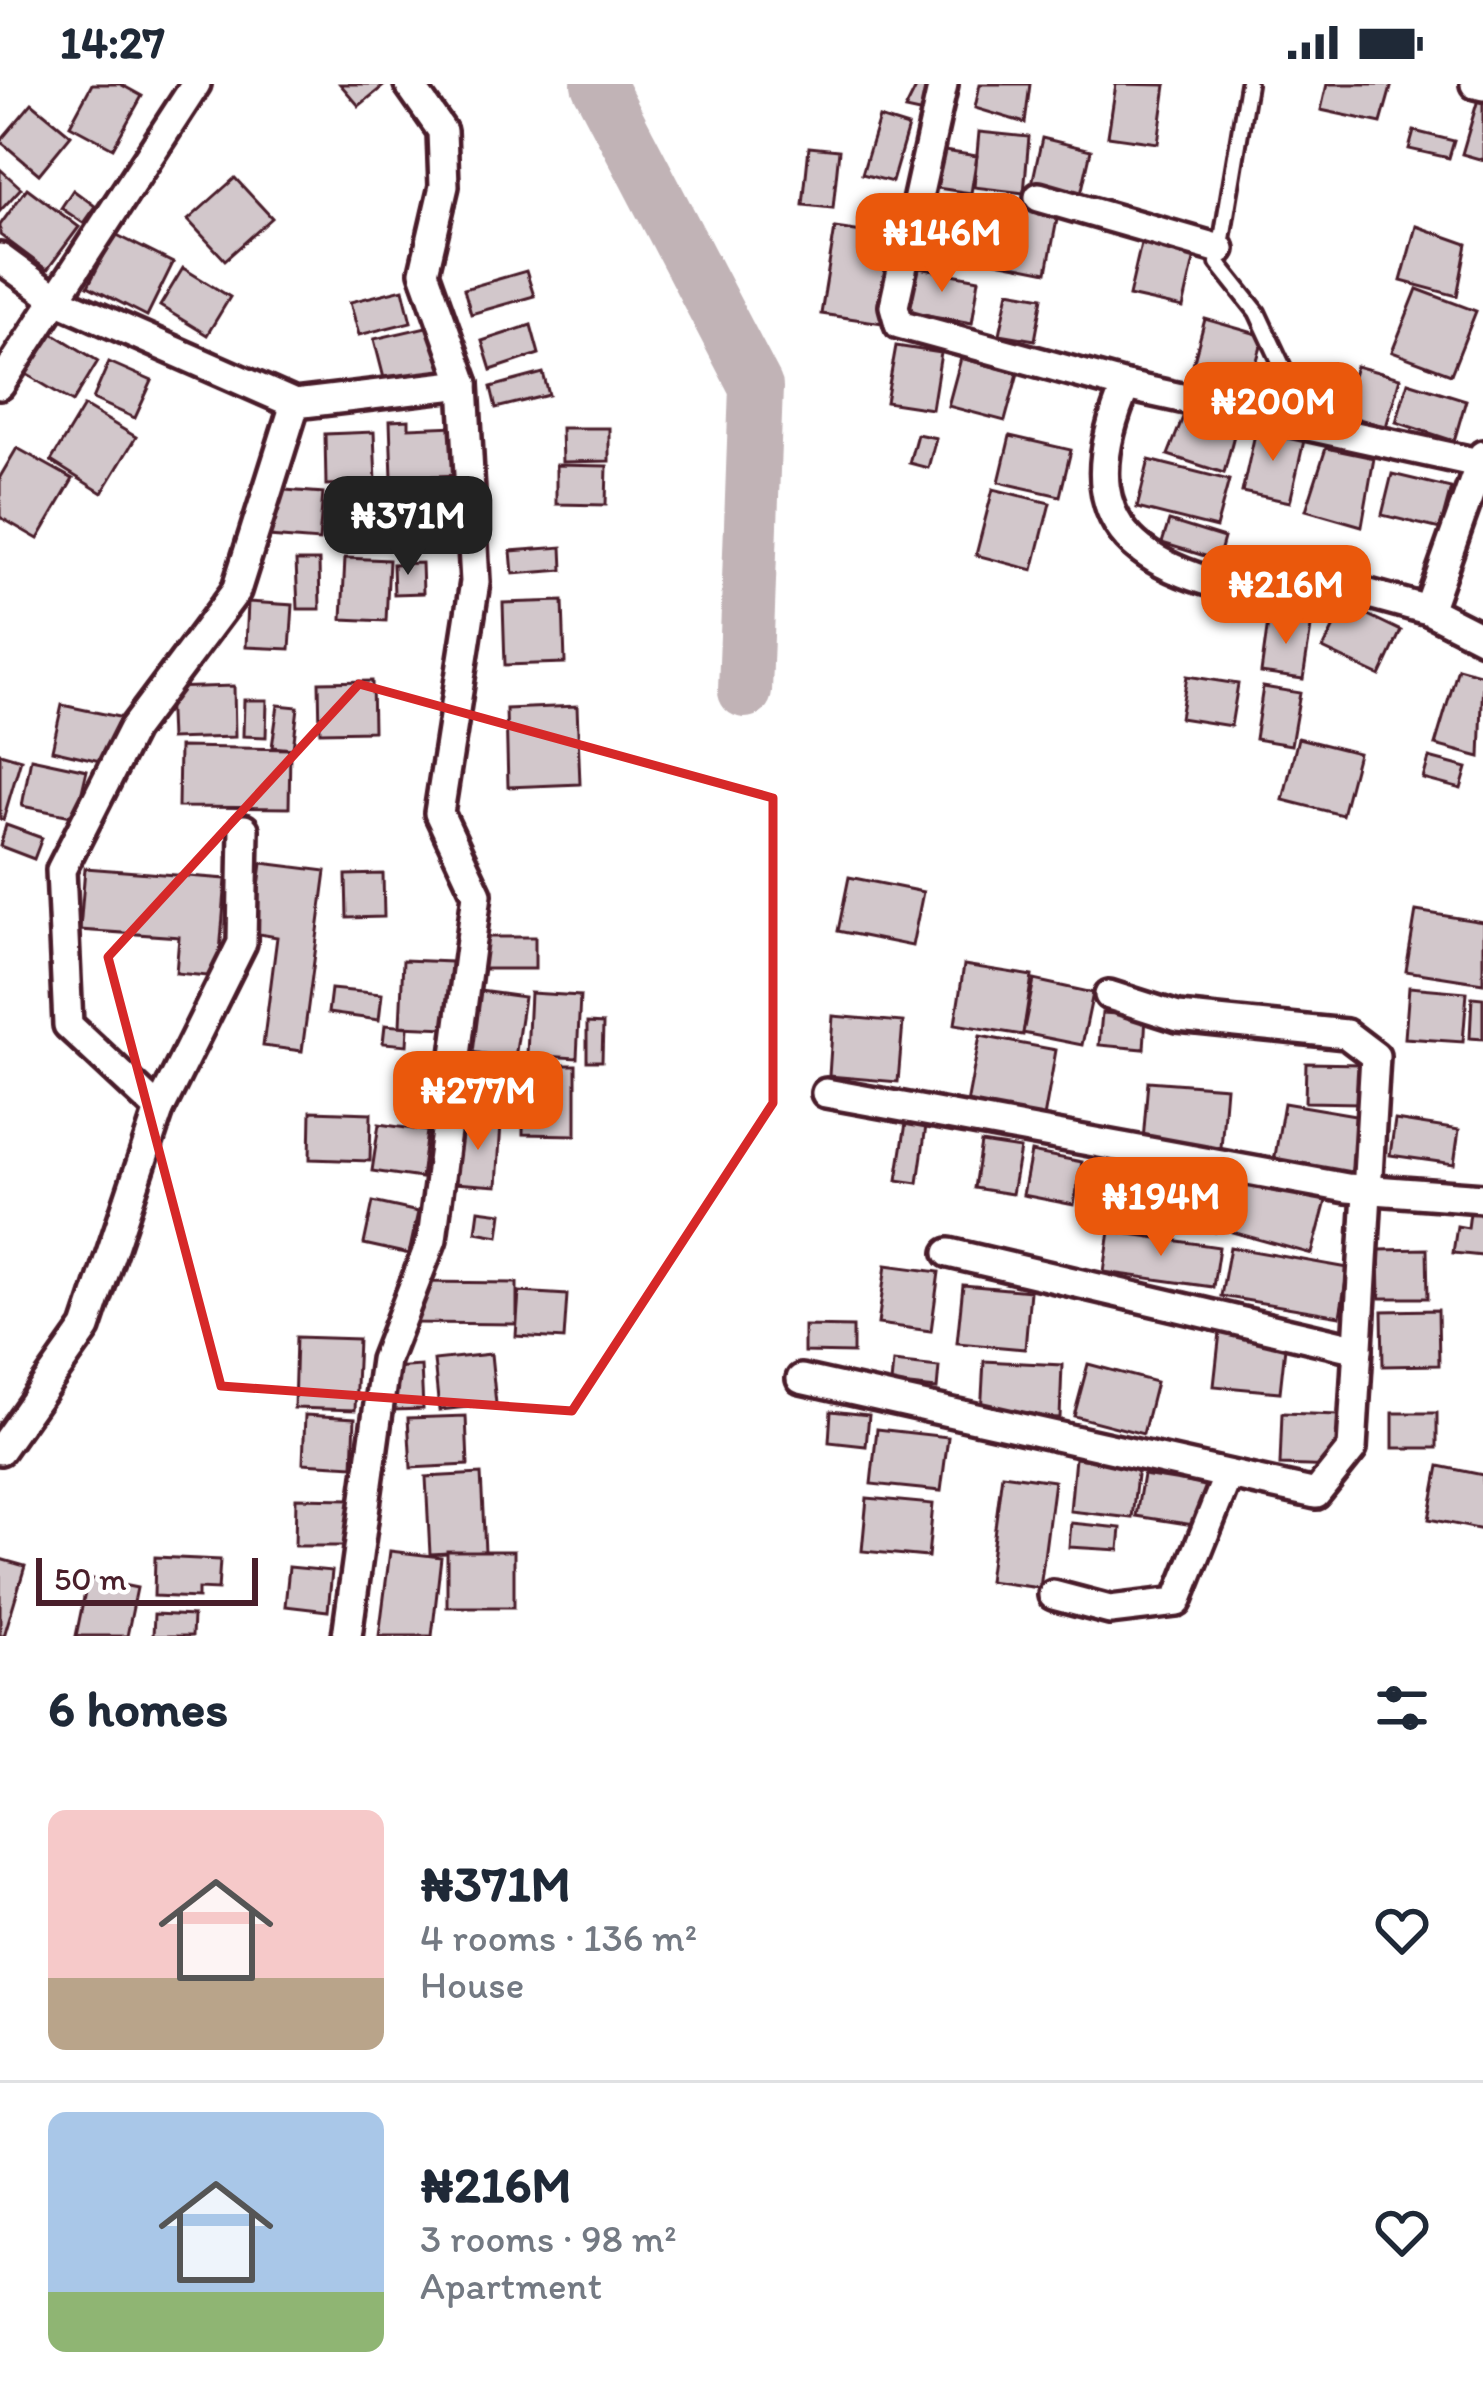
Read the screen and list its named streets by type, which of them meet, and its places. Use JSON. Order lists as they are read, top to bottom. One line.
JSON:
{"scale_bar":"50 m","page":{"status":"14:27","price":["₦146M","₦200M","₦371M","₦216M","₦277M","₦194M"],"scale":"50 m","heading":"6 homes","list":[{"name":"₦371M","note":"4 rooms · 136 m² · House"},{"name":"₦216M","note":"3 rooms · 98 m² · Apartment"}]}}
